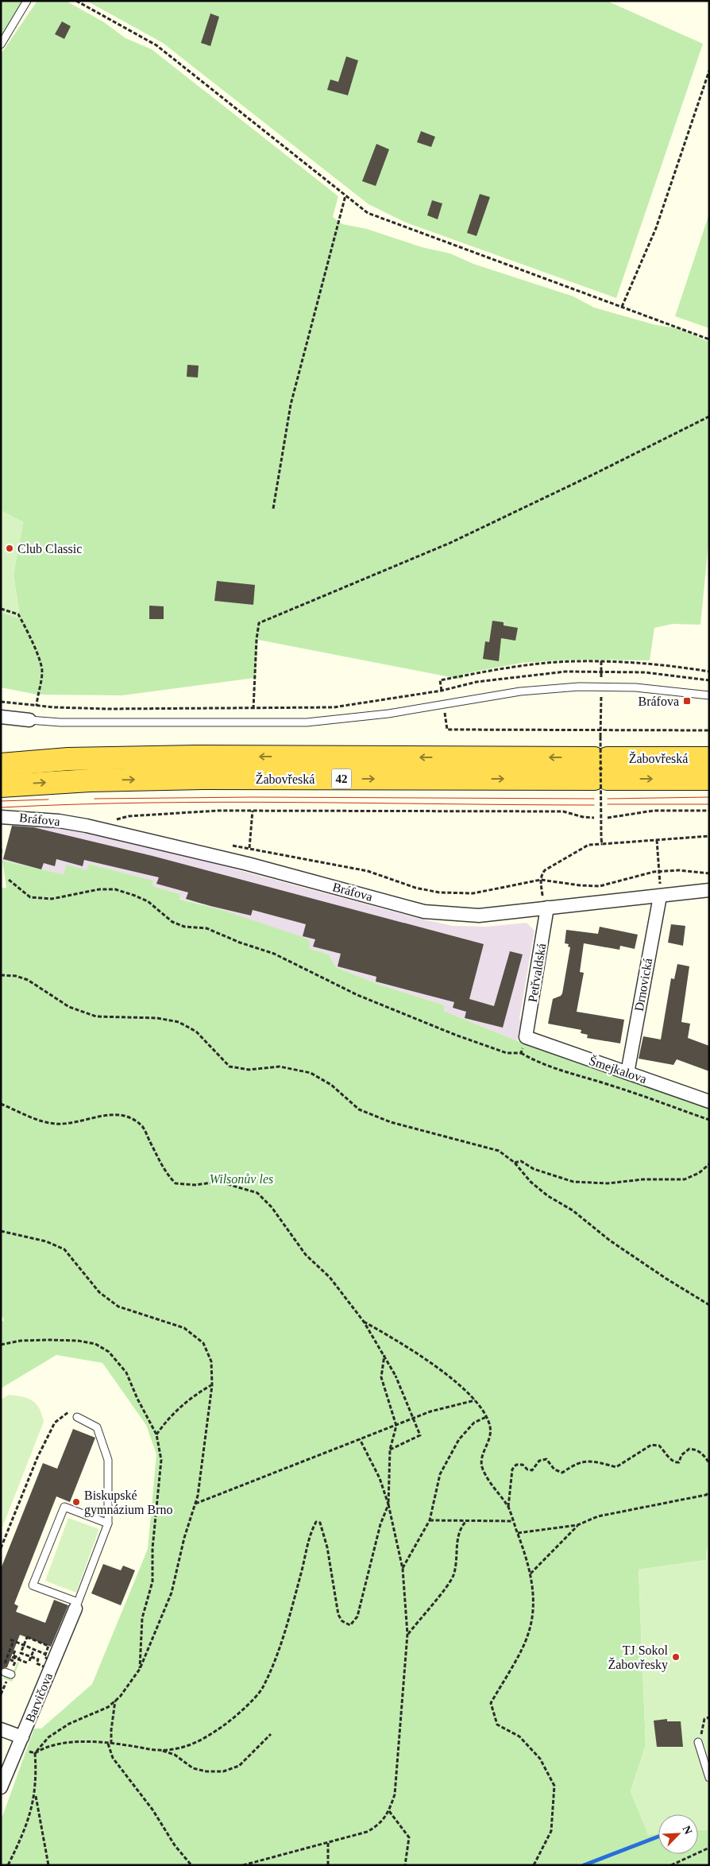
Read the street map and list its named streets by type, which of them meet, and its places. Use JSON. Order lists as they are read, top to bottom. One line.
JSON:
{"streets":{"highway":["Žabovřeská","42"],"street":["Bráfova","Petřvaldská","Drnovická","Šmejkalova","Barvičova"]},"crossings":[["Bráfova","Petřvaldská"],["Bráfova","Drnovická"],["Petřvaldská","Šmejkalova"],["Drnovická","Šmejkalova"]],"parks":["Wilsonův les"],"places":{"other":["Club Classic","Biskupské gymnázium Brno","TJ Sokol Žabovřesky"],"transit":["Bráfova"]},"north":"top right"}
